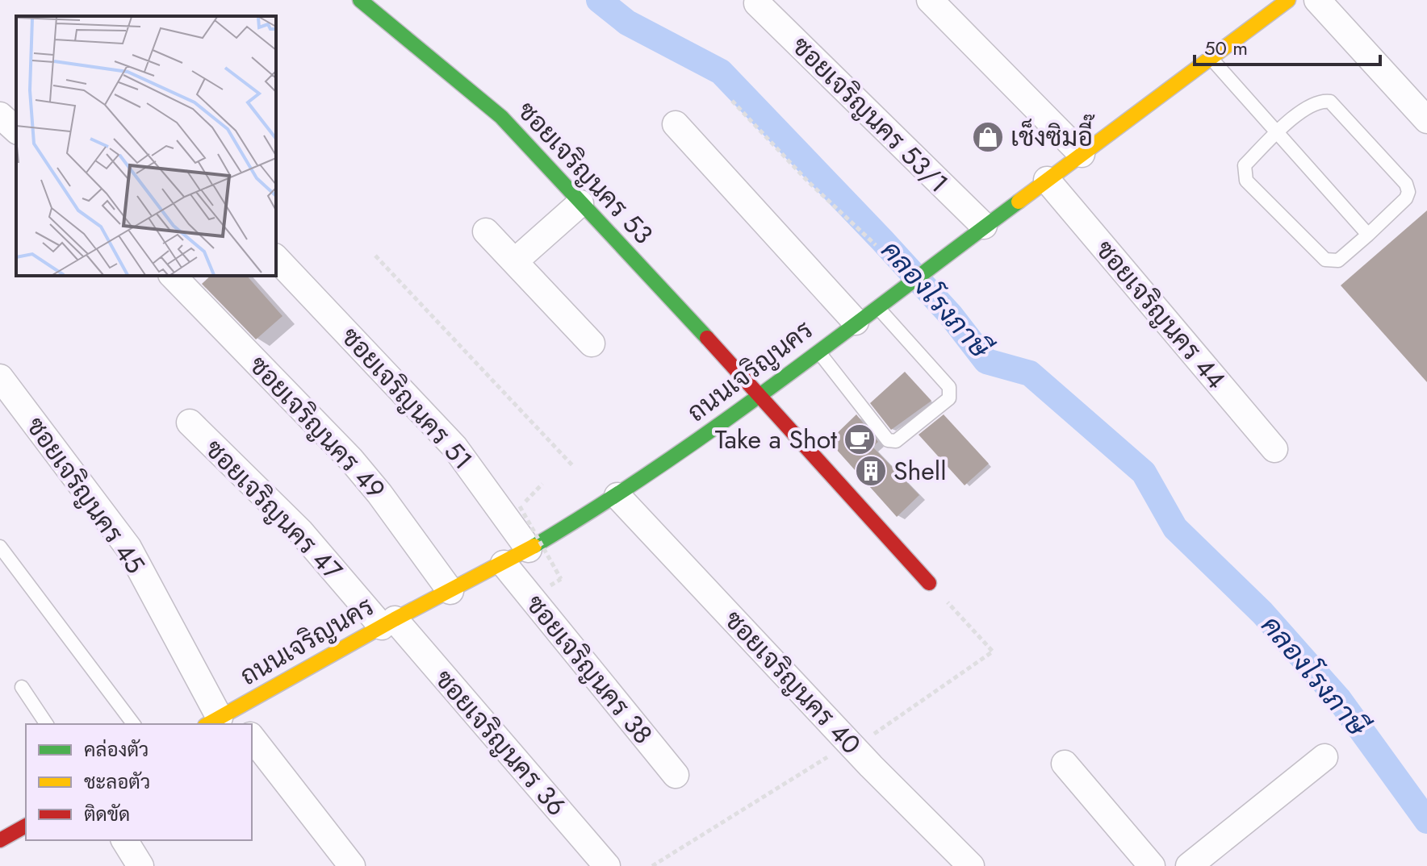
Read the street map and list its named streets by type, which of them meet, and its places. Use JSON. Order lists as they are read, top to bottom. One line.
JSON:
{"streets":{"main road":["ซอยเจริญนคร 53","ถนนเจริญนคร"],"street":["ซอยเจริญนคร 53/1","ซอยเจริญนคร 44","ซอยเจริญนคร 51","ซอยเจริญนคร 49","ซอยเจริญนคร 45","ซอยเจริญนคร 47","ซอยเจริญนคร 38","ซอยเจริญนคร 40","ซอยเจริญนคร 36"]},"crossings":[["ซอยเจริญนคร 53/1","ถนนเจริญนคร"],["ซอยเจริญนคร 53","ถนนเจริญนคร"],["ซอยเจริญนคร 44","ถนนเจริญนคร"],["ถนนเจริญนคร","ซอยเจริญนคร 51"],["ถนนเจริญนคร","ซอยเจริญนคร 49"],["ถนนเจริญนคร","ซอยเจริญนคร 45"],["ถนนเจริญนคร","ซอยเจริญนคร 47"],["ถนนเจริญนคร","ซอยเจริญนคร 38"],["ถนนเจริญนคร","ซอยเจริญนคร 40"],["ถนนเจริญนคร","ซอยเจริญนคร 36"],["ซอยเจริญนคร 47","ซอยเจริญนคร 36"]],"water":["คลองโรงภาษี"],"places":{"shop":["เช็งซิมอี๊"],"cafe":["Take a Shot"],"building":["Shell"]},"legend":["คล่องตัว","ชะลอตัว","ติดขัด"],"scale_bar":"50 m"}
